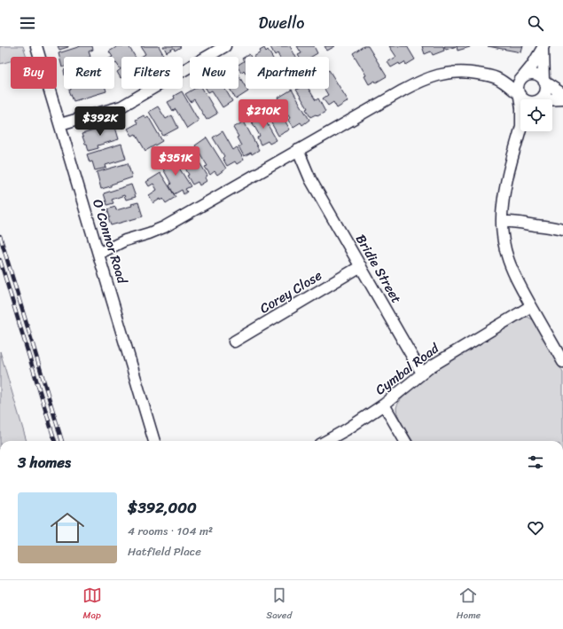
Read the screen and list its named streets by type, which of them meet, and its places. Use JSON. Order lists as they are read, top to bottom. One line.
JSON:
{"streets":{"street":["O'Connor Road","Bridie Street","Corey Close","Cymbal Road"]},"crossings":[["Bridie Street","Corey Close"],["Bridie Street","Cymbal Road"]],"page":{"header":"Dwello","chip":["Buy","Rent","Filters","New","Apartment"],"price":["$210K","$392K","$351K"],"heading":"3 homes","list":[{"name":"$392,000","note":"4 rooms · 104 m² · Hatfield Place"}],"tabs":["Map","Saved","Home"]}}
